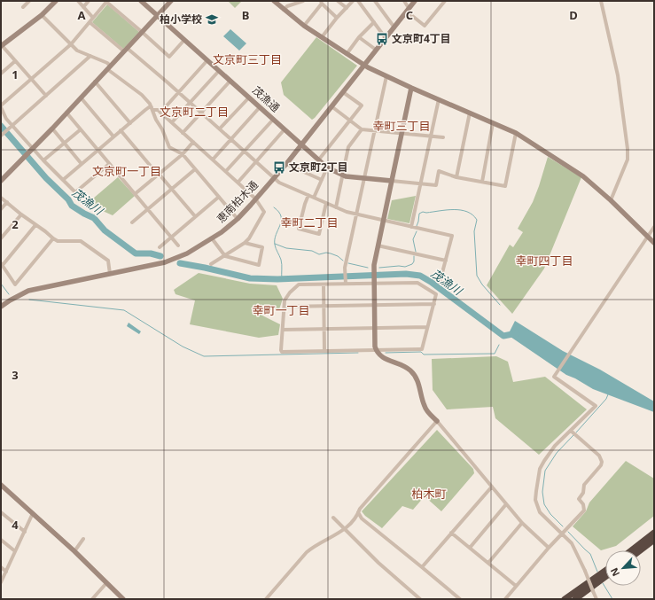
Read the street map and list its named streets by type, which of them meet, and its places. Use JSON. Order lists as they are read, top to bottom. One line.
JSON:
{"streets":{"street":["茂漁通","恵南柏木通"]},"crossings":[["茂漁通","恵南柏木通"]],"districts":["文京町三丁目","文京町二丁目","幸町三丁目","文京町一丁目","幸町二丁目","幸町四丁目","幸町一丁目","柏木町"],"water":["茂漁川"],"places":{"school or university":["柏小学校"],"bus stop":["文京町4丁目","文京町2丁目"]},"north":"bottom left","grid":{"columns":["A","B","C","D"],"rows":["1","2","3","4"]}}
